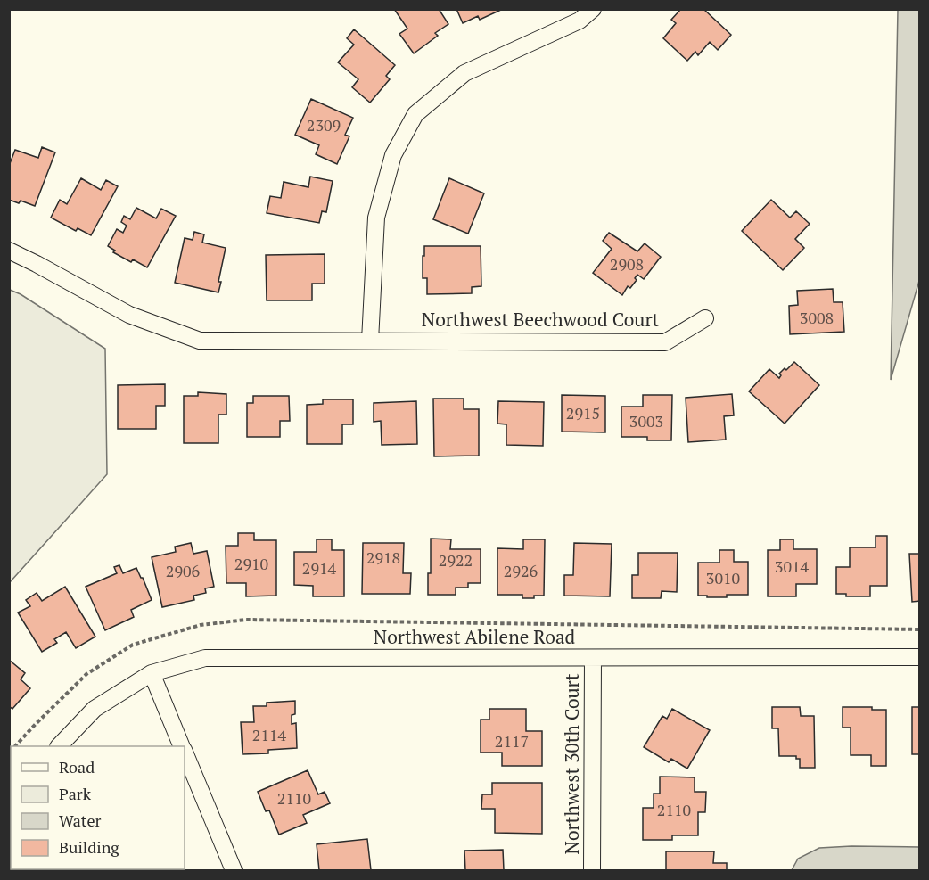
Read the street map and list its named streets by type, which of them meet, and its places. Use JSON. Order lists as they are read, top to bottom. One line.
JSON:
{"streets":{"street":["Northwest Beechwood Court","Northwest Abilene Road","Northwest 30th Court"]},"crossings":[["Northwest Abilene Road","Northwest 30th Court"]],"house_numbers":["2309","2908","3008","2915","3003","2918","2922","2910","3014","2914","2906","2926","3010","2114","2117","2110","2110"],"legend":["Road","Park","Water","Building"]}
